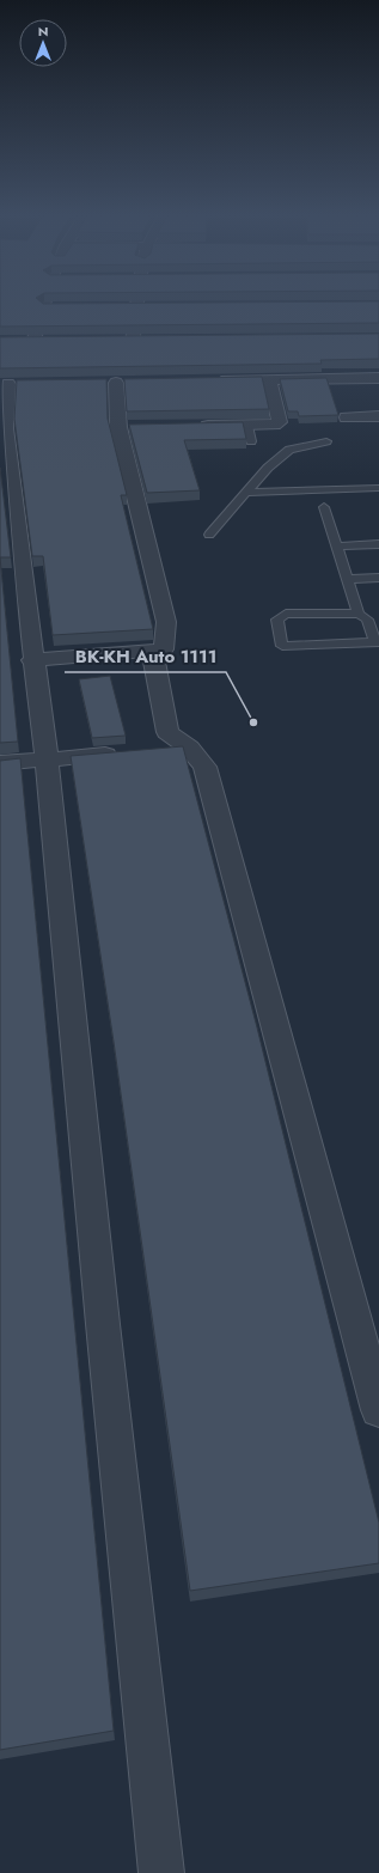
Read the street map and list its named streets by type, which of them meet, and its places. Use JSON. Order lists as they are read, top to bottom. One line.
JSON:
{"places":["BK-KH Auto 1111"],"north":"top"}
